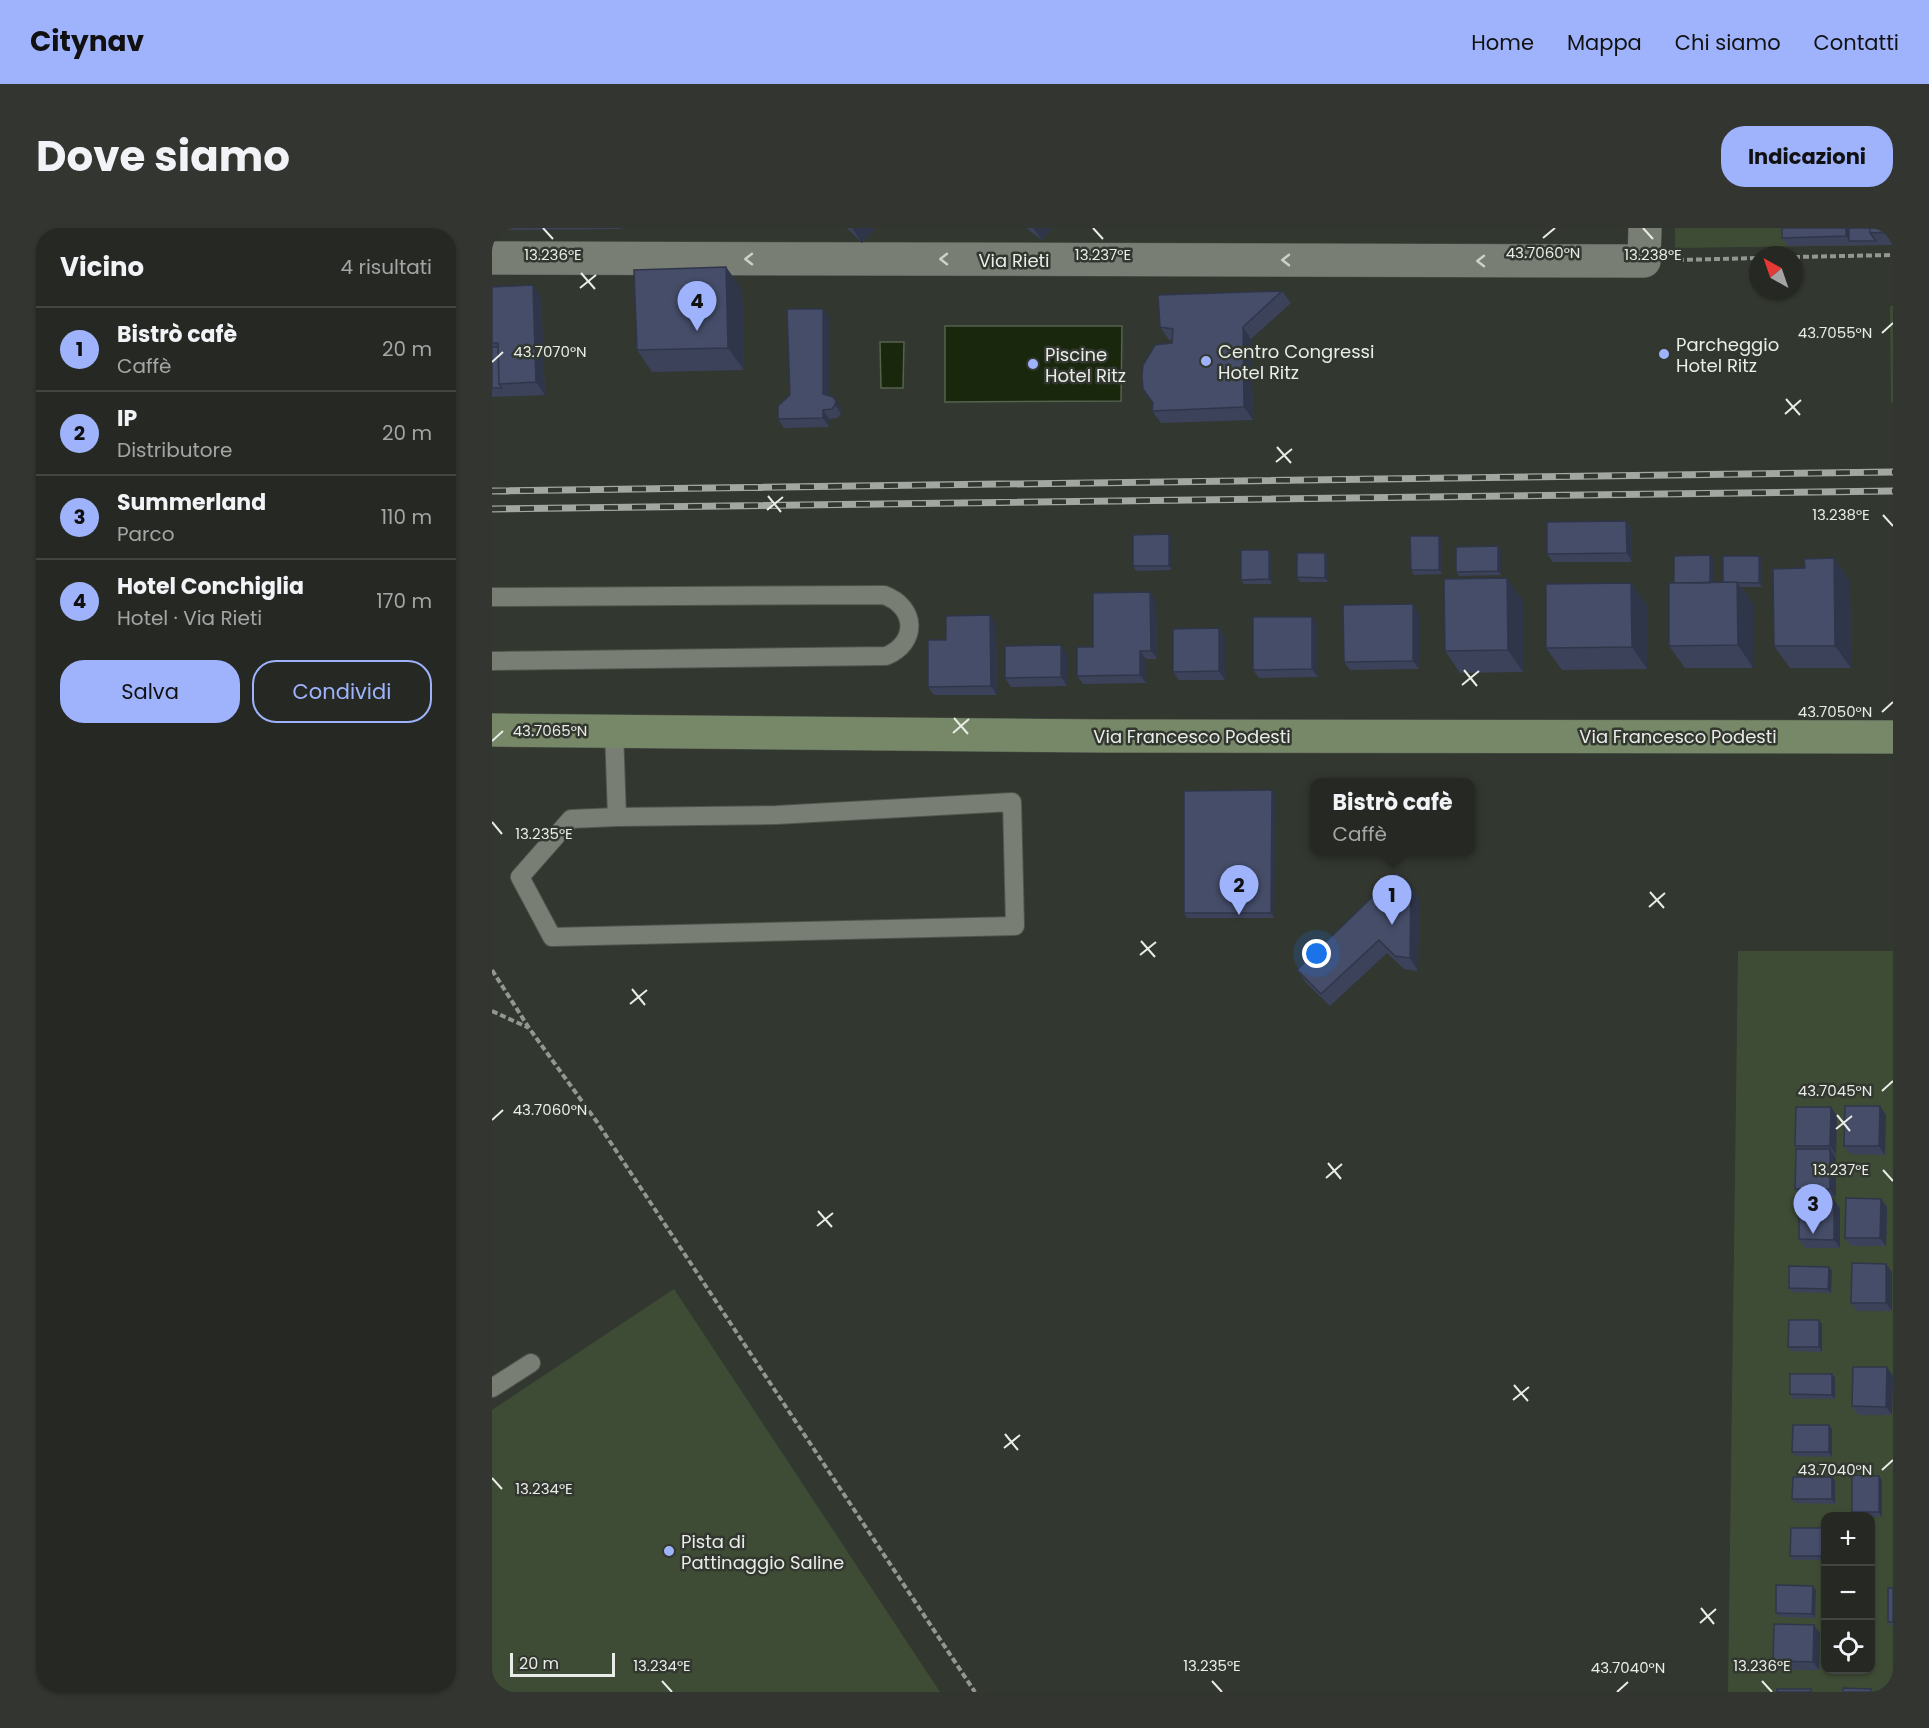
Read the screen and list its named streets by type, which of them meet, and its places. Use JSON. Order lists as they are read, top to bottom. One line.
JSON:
{"streets":{"main road":["Via Francesco Podesti"],"street":["Via Rieti"]},"one_way":["Via Rieti"],"places":["Parcheggio Hotel Ritz","Centro Congressi Hotel Ritz","Piscine Hotel Ritz","Pista di Pattinaggio Saline"],"scale_bar":"20 m","north":"top left","page":{"header":"Citynav","nav":["Home","Mappa","Chi siamo","Contatti"],"title":"Dove siamo","buttons":["Indicazioni",["Salva","Condividi"]],"heading":["Vicino","4 risultati"],"pins":["4","2","1","3"],"list":[{"mark":"1","name":"Bistrò cafè","note":"Caffè","value":"20 m"},{"mark":"2","name":"IP","note":"Distributore","value":"20 m"},{"mark":"3","name":"Summerland","note":"Parco","value":"110 m"},{"mark":"4","name":"Hotel Conchiglia","note":"Hotel · Via Rieti","value":"170 m"}],"popup":["Bistrò cafè","Caffè"],"map_buttons":["+","−"],"scale":"20 m"},"coordinates":["43.7060°N","13.236°E","13.237°E","13.238°E","43.7055°N","43.7070°N","43.7050°N","43.7065°N","13.235°E","43.7045°N","43.7040°N","13.234°E"]}
